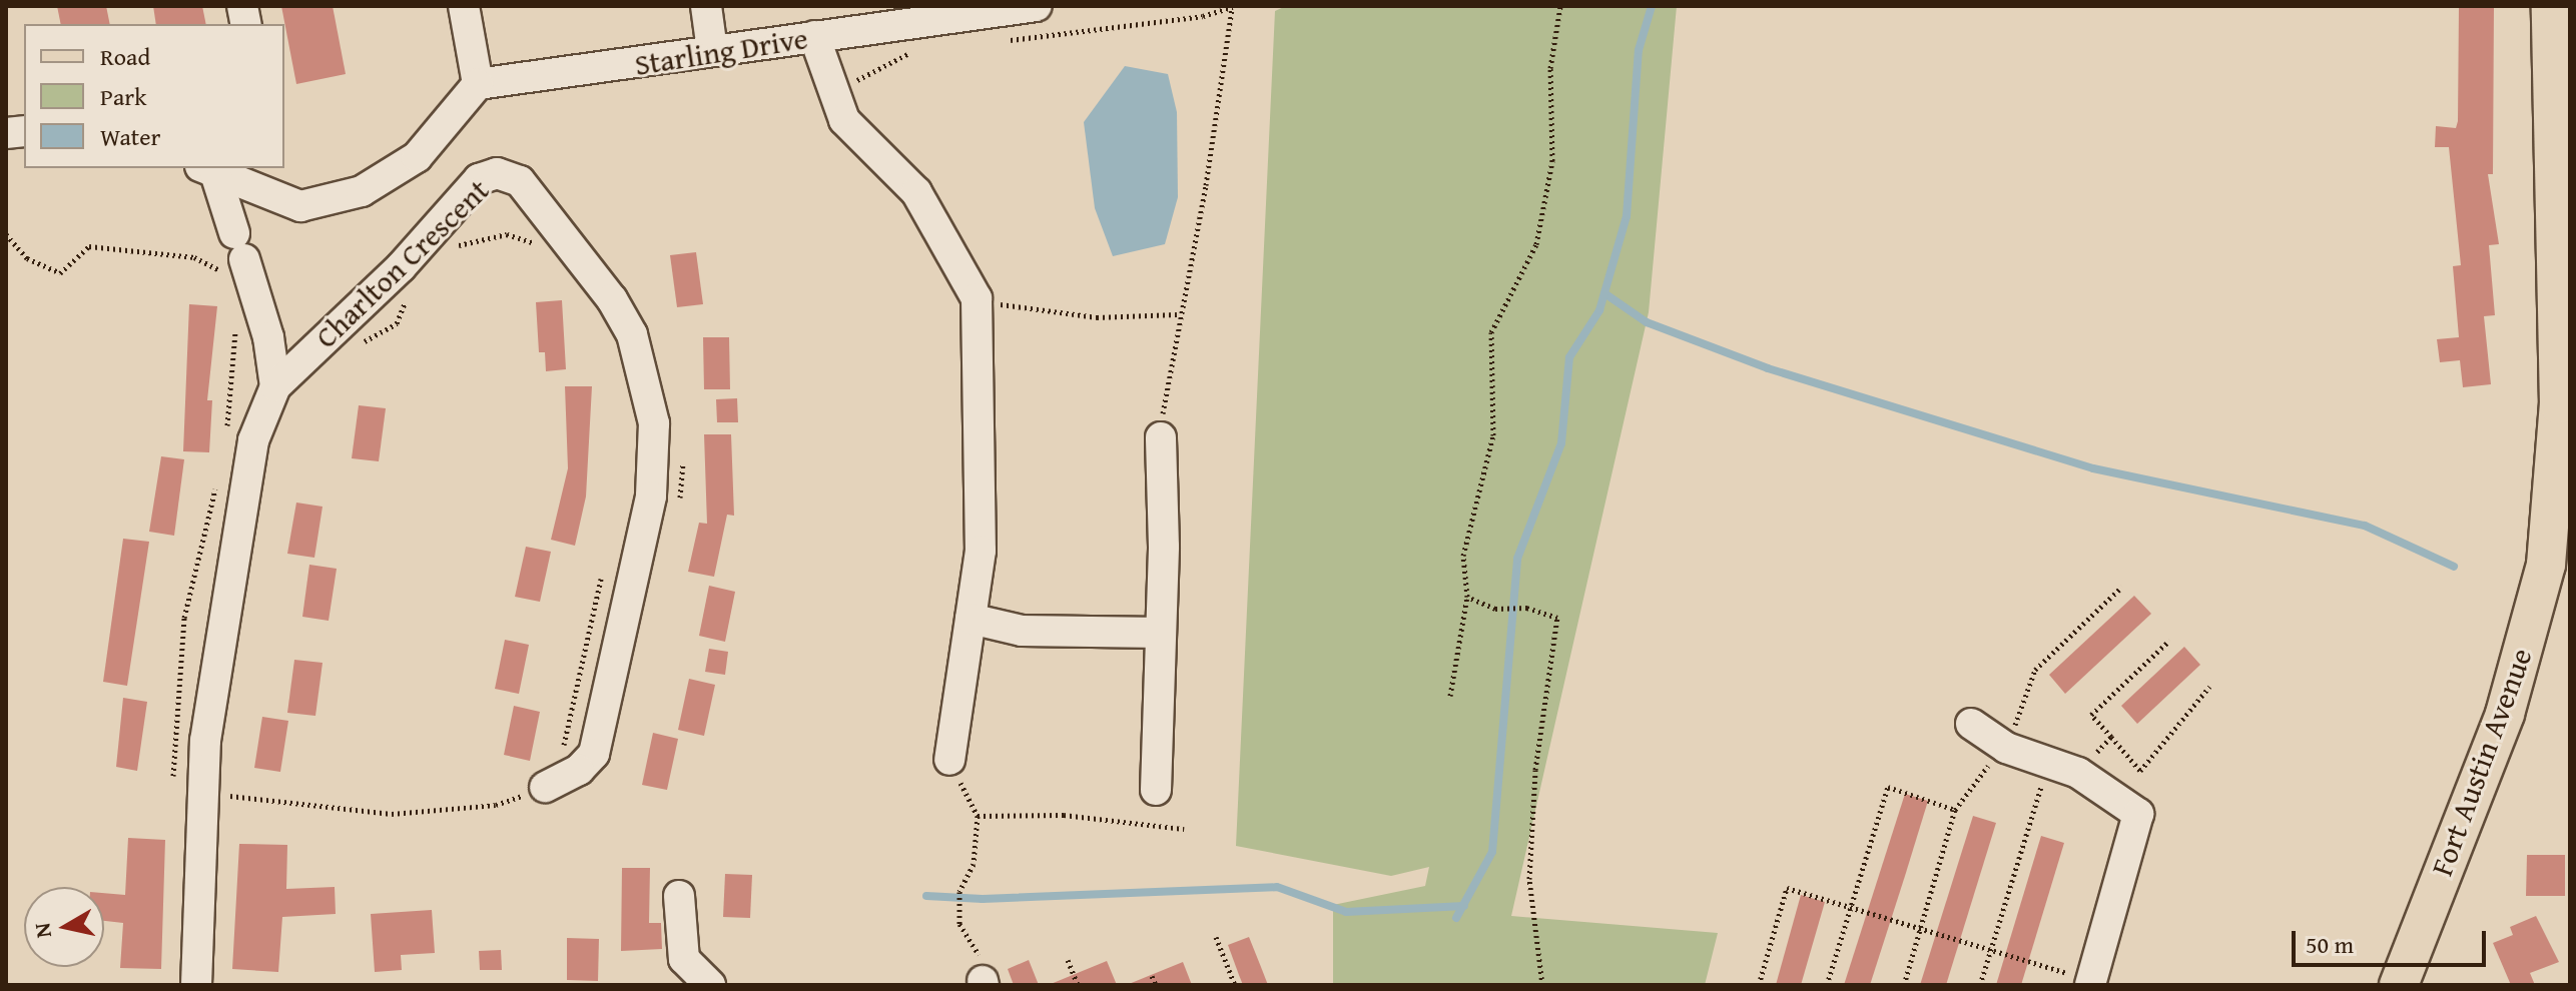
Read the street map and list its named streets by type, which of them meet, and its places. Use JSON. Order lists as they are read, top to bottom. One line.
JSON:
{"streets":{"main road":["Fort Austin Avenue"],"street":["Starling Drive","Charlton Crescent"]},"legend":["Road","Park","Water"],"scale_bar":"50 m","north":"left"}
